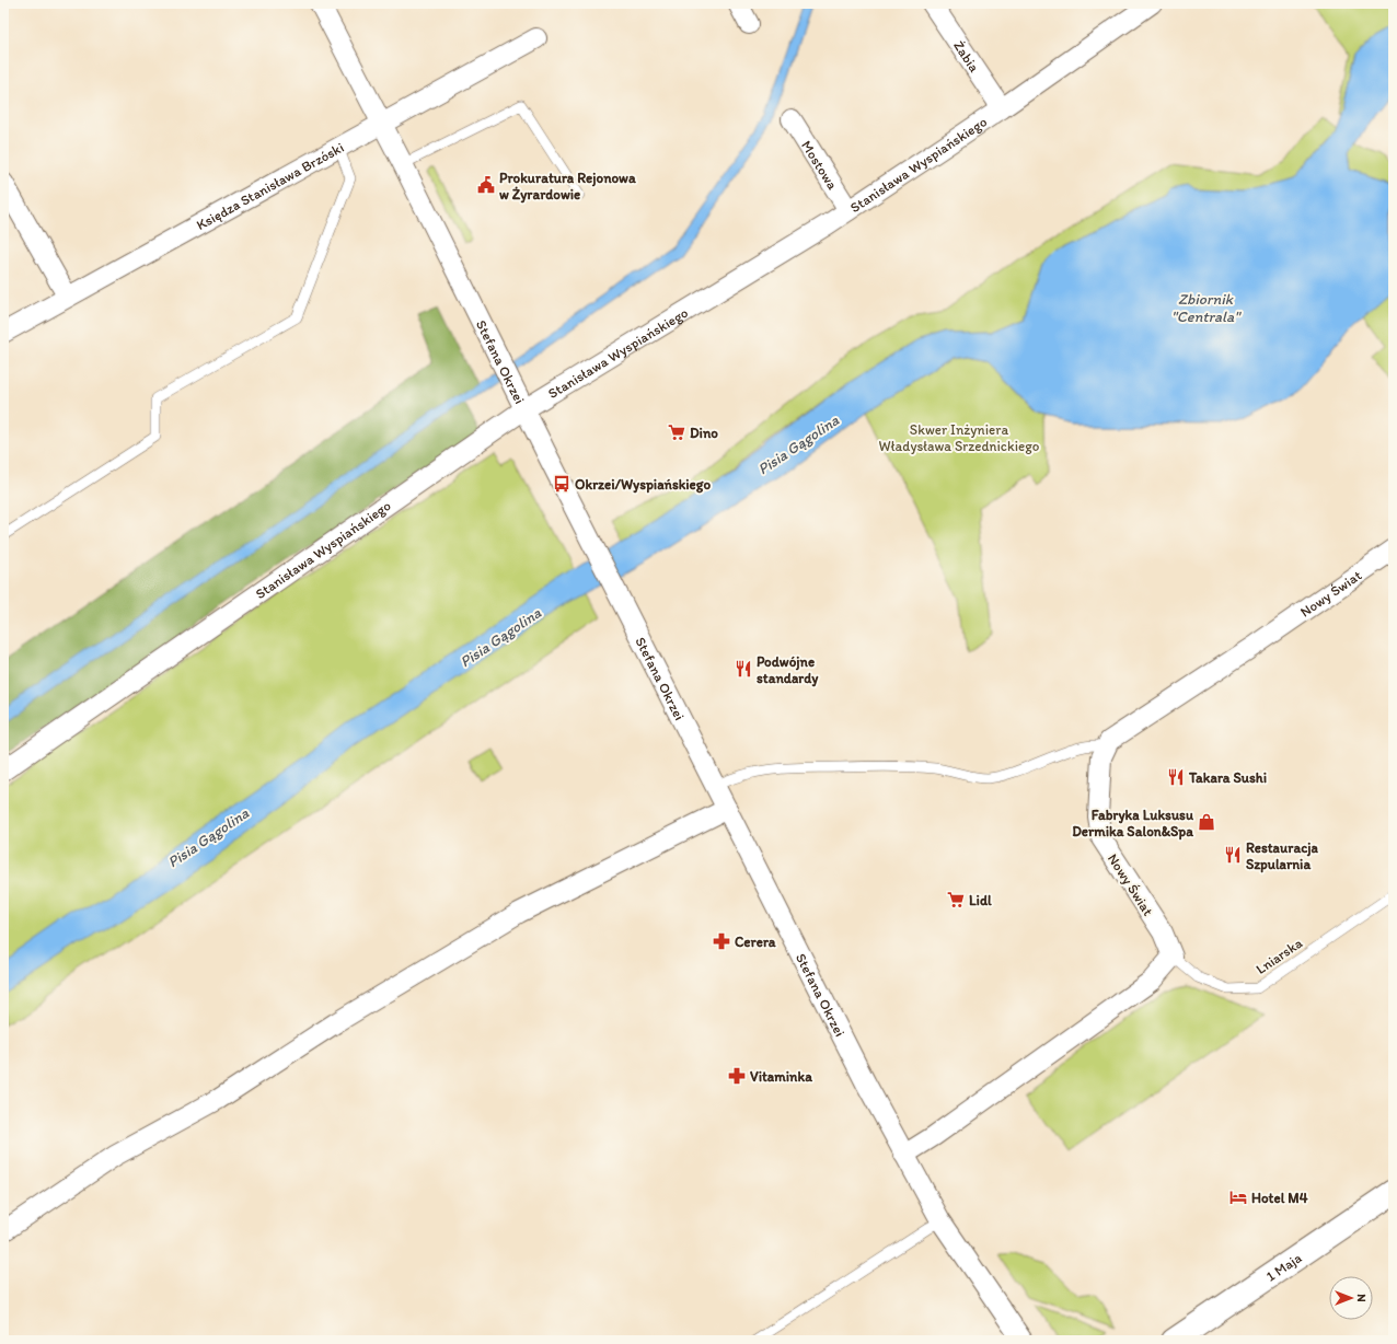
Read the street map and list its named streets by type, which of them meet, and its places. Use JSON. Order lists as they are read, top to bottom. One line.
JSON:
{"streets":{"street":["Żabia","Stanisława Wyspiańskiego","Mostowa","Księdza Stanisława Brzóski","Stefana Okrzei","Nowy Świat","1 Maja"],"lane":["Lniarska"]},"crossings":[["Żabia","Stanisława Wyspiańskiego"],["Stanisława Wyspiańskiego","Mostowa"],["Stanisława Wyspiańskiego","Stefana Okrzei"],["Księdza Stanisława Brzóski","Stefana Okrzei"],["Nowy Świat","Lniarska"]],"water":["Zbiornik \"Centrala\"","Pisia Gągolina"],"parks":["Skwer Inżyniera Władysława Srzednickiego"],"places":{"public building":["Prokuratura Rejonowa w Żyrardowie"],"supermarket":["Dino","Lidl"],"bus stop":["Okrzei/Wyspiańskiego"],"restaurant":["Podwójne standardy","Takara Sushi","Restauracja Szpularnia"],"shop":["Fabryka Luksusu Dermika Salon&Spa"],"pharmacy":["Cerera","Vitaminka"],"hotel":["Hotel M4"]},"north":"right"}
